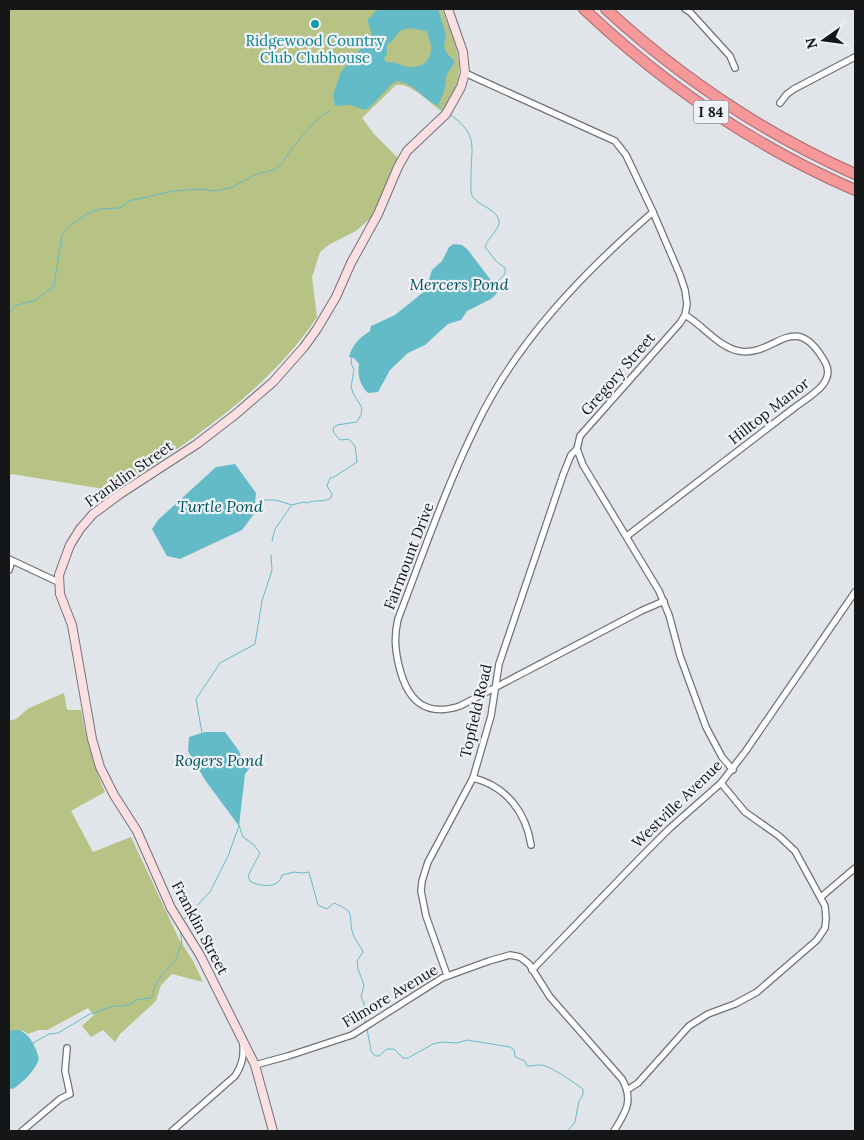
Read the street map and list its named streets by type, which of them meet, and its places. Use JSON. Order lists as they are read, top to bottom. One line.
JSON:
{"streets":{"highway":["I 84"],"main road":["Franklin Street"],"street":["Gregory Street","Hilltop Manor","Fairmount Drive","Topfield Road","Westville Avenue","Filmore Avenue"]},"crossings":[["Gregory Street","Hilltop Manor"],["Gregory Street","Topfield Road"],["Franklin Street","Filmore Avenue"],["Fairmount Drive","Topfield Road"],["Topfield Road","Filmore Avenue"],["Westville Avenue","Filmore Avenue"]],"water":["Mercers Pond","Turtle Pond","Rogers Pond"],"places":["Ridgewood Country Club Clubhouse"],"north":"left"}
